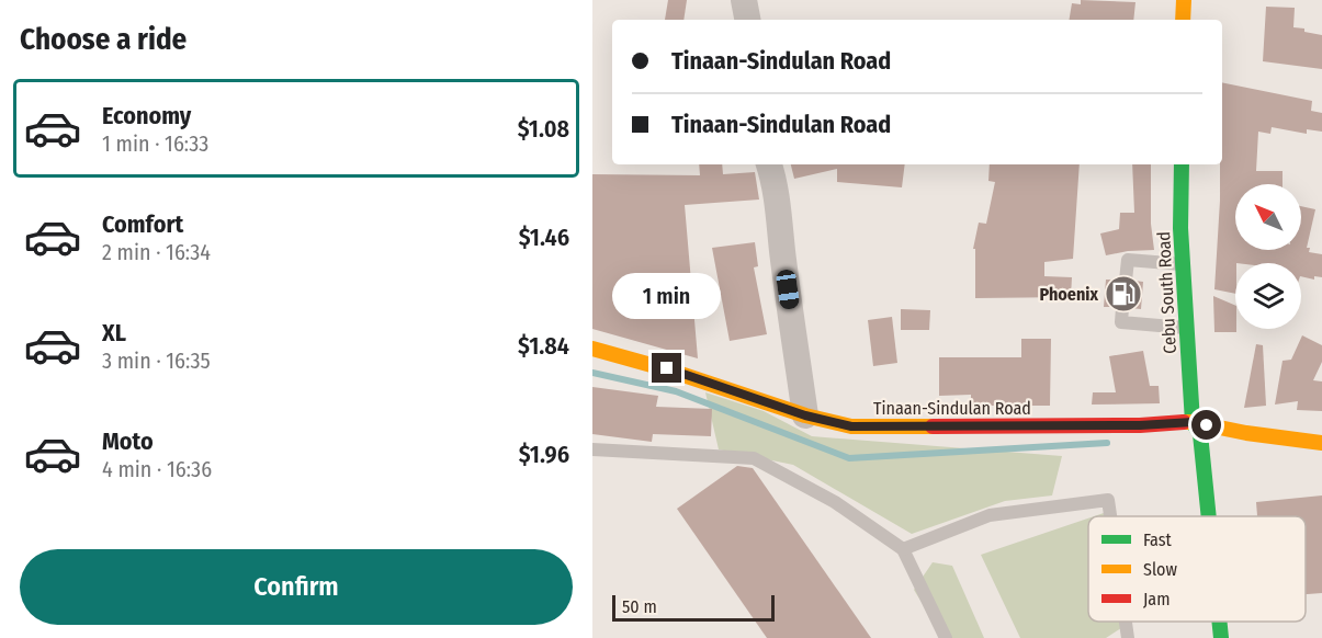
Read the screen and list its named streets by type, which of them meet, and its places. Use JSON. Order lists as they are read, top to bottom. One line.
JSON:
{"streets":{"main road":["Cebu South Road","Tinaan-Sindulan Road"]},"crossings":[["Cebu South Road","Tinaan-Sindulan Road"]],"places":{"fuel station":["Phoenix"]},"legend":["Fast","Slow","Jam"],"scale_bar":"50 m","north":"top left","page":{"heading":"Choose a ride","banner":["Tinaan-Sindulan Road","Tinaan-Sindulan Road"],"list":[{"name":"Economy","note":"1 min · 16:33","value":"$1.08"},{"name":"Comfort","note":"2 min · 16:34","value":"$1.46"},{"name":"XL","note":"3 min · 16:35","value":"$1.84"},{"name":"Moto","note":"4 min · 16:36","value":"$1.96"}],"bubble":"1 min","buttons":"Confirm","scale":"50 m"}}
